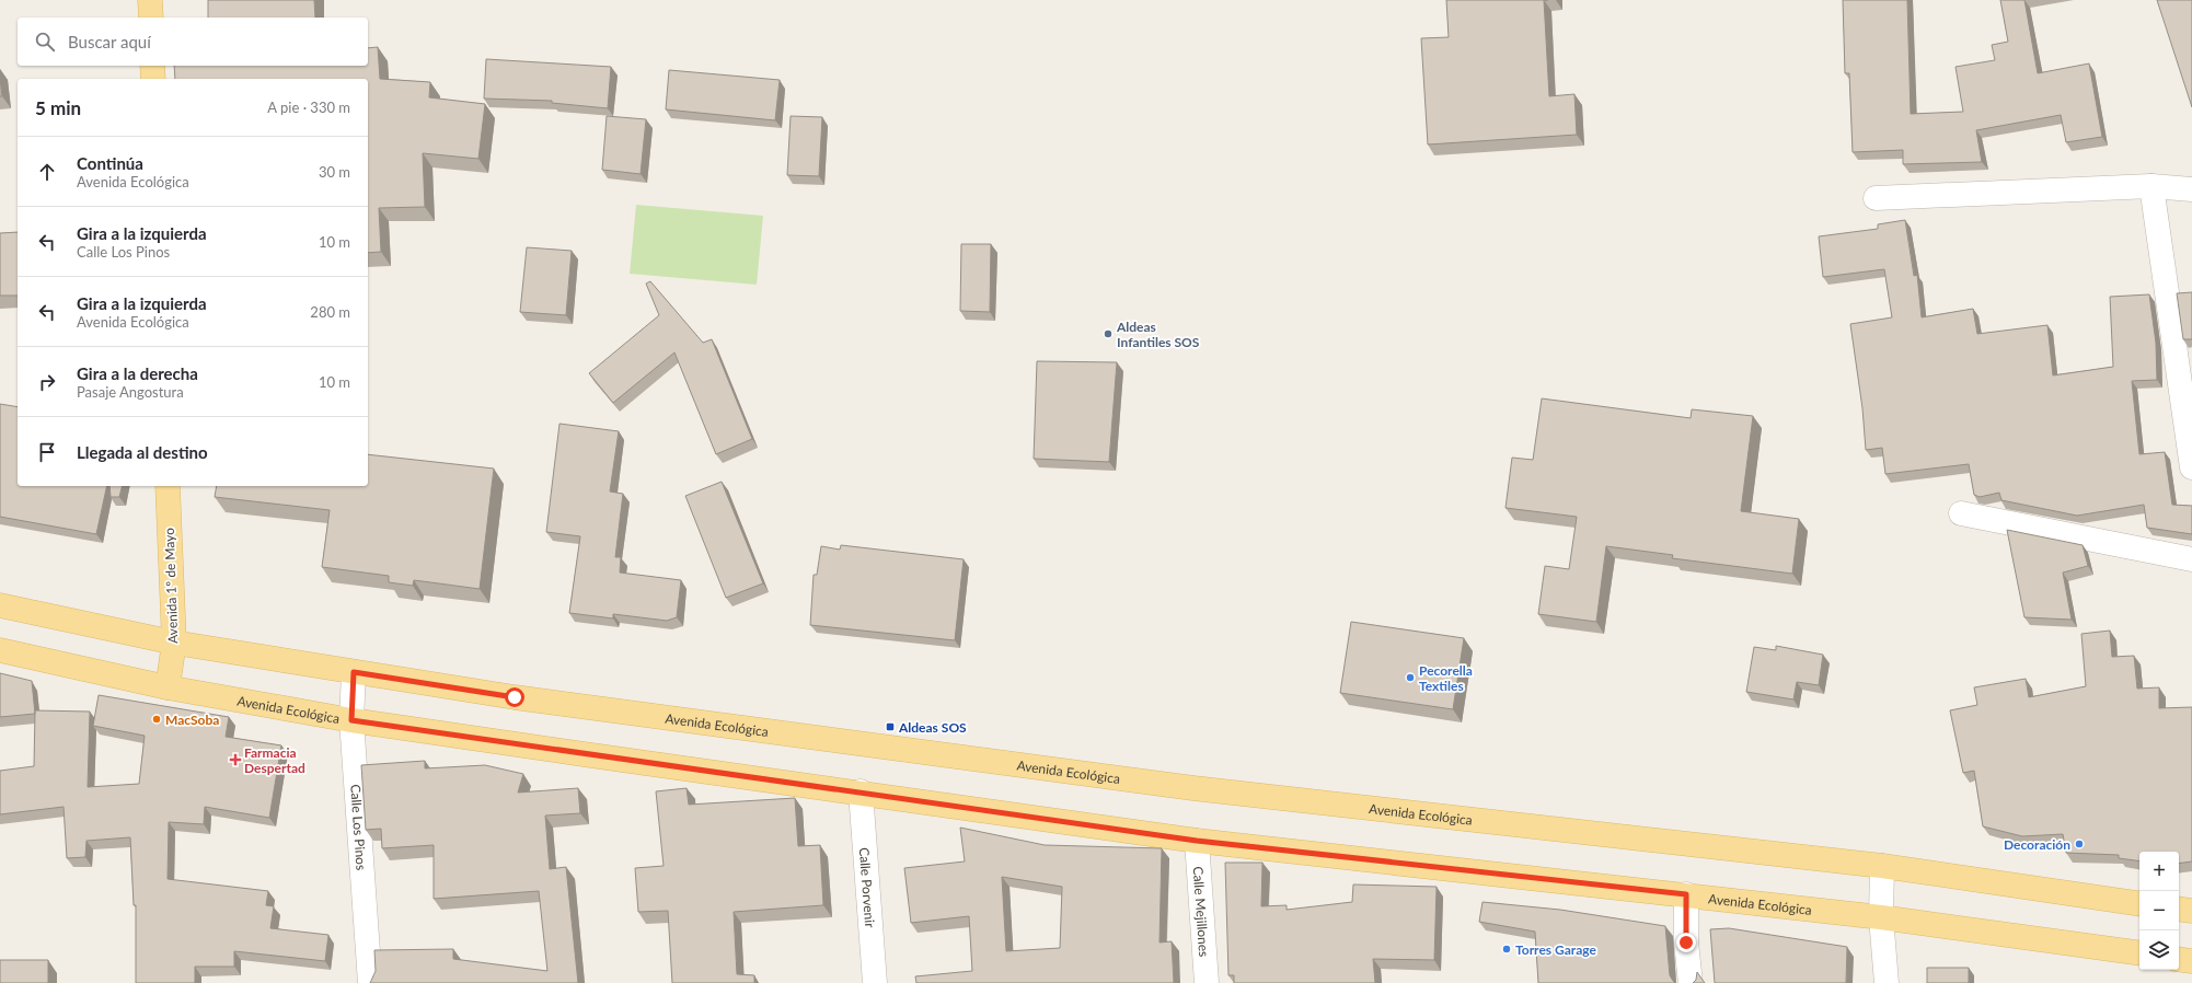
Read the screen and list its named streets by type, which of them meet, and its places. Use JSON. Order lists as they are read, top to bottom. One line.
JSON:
{"streets":{"main road":["Avenida 1º de Mayo","Avenida Ecológica"],"street":["Calle Los Pinos","Calle Porvenir","Calle Mejillones"]},"crossings":[["Avenida 1º de Mayo","Avenida Ecológica"],["Avenida Ecológica","Calle Los Pinos"],["Avenida Ecológica","Calle Porvenir"],["Avenida Ecológica","Calle Mejillones"]],"places":{"other":["Aldeas Infantiles SOS","Pecorella Textiles","MacSoba","Decoración","Torres Garage"],"transit":["Aldeas SOS"],"health":["Farmacia Despertad"]},"page":{"search":"Buscar aquí","heading":["5 min","A pie · 330 m"],"list":[["Continúa","Avenida Ecológica","30 m"],["Gira a la izquierda","Calle Los Pinos","10 m"],["Gira a la izquierda","Avenida Ecológica","280 m"],["Gira a la derecha","Pasaje Angostura","10 m"],"Llegada al destino"],"map_buttons":["+","−"]}}
